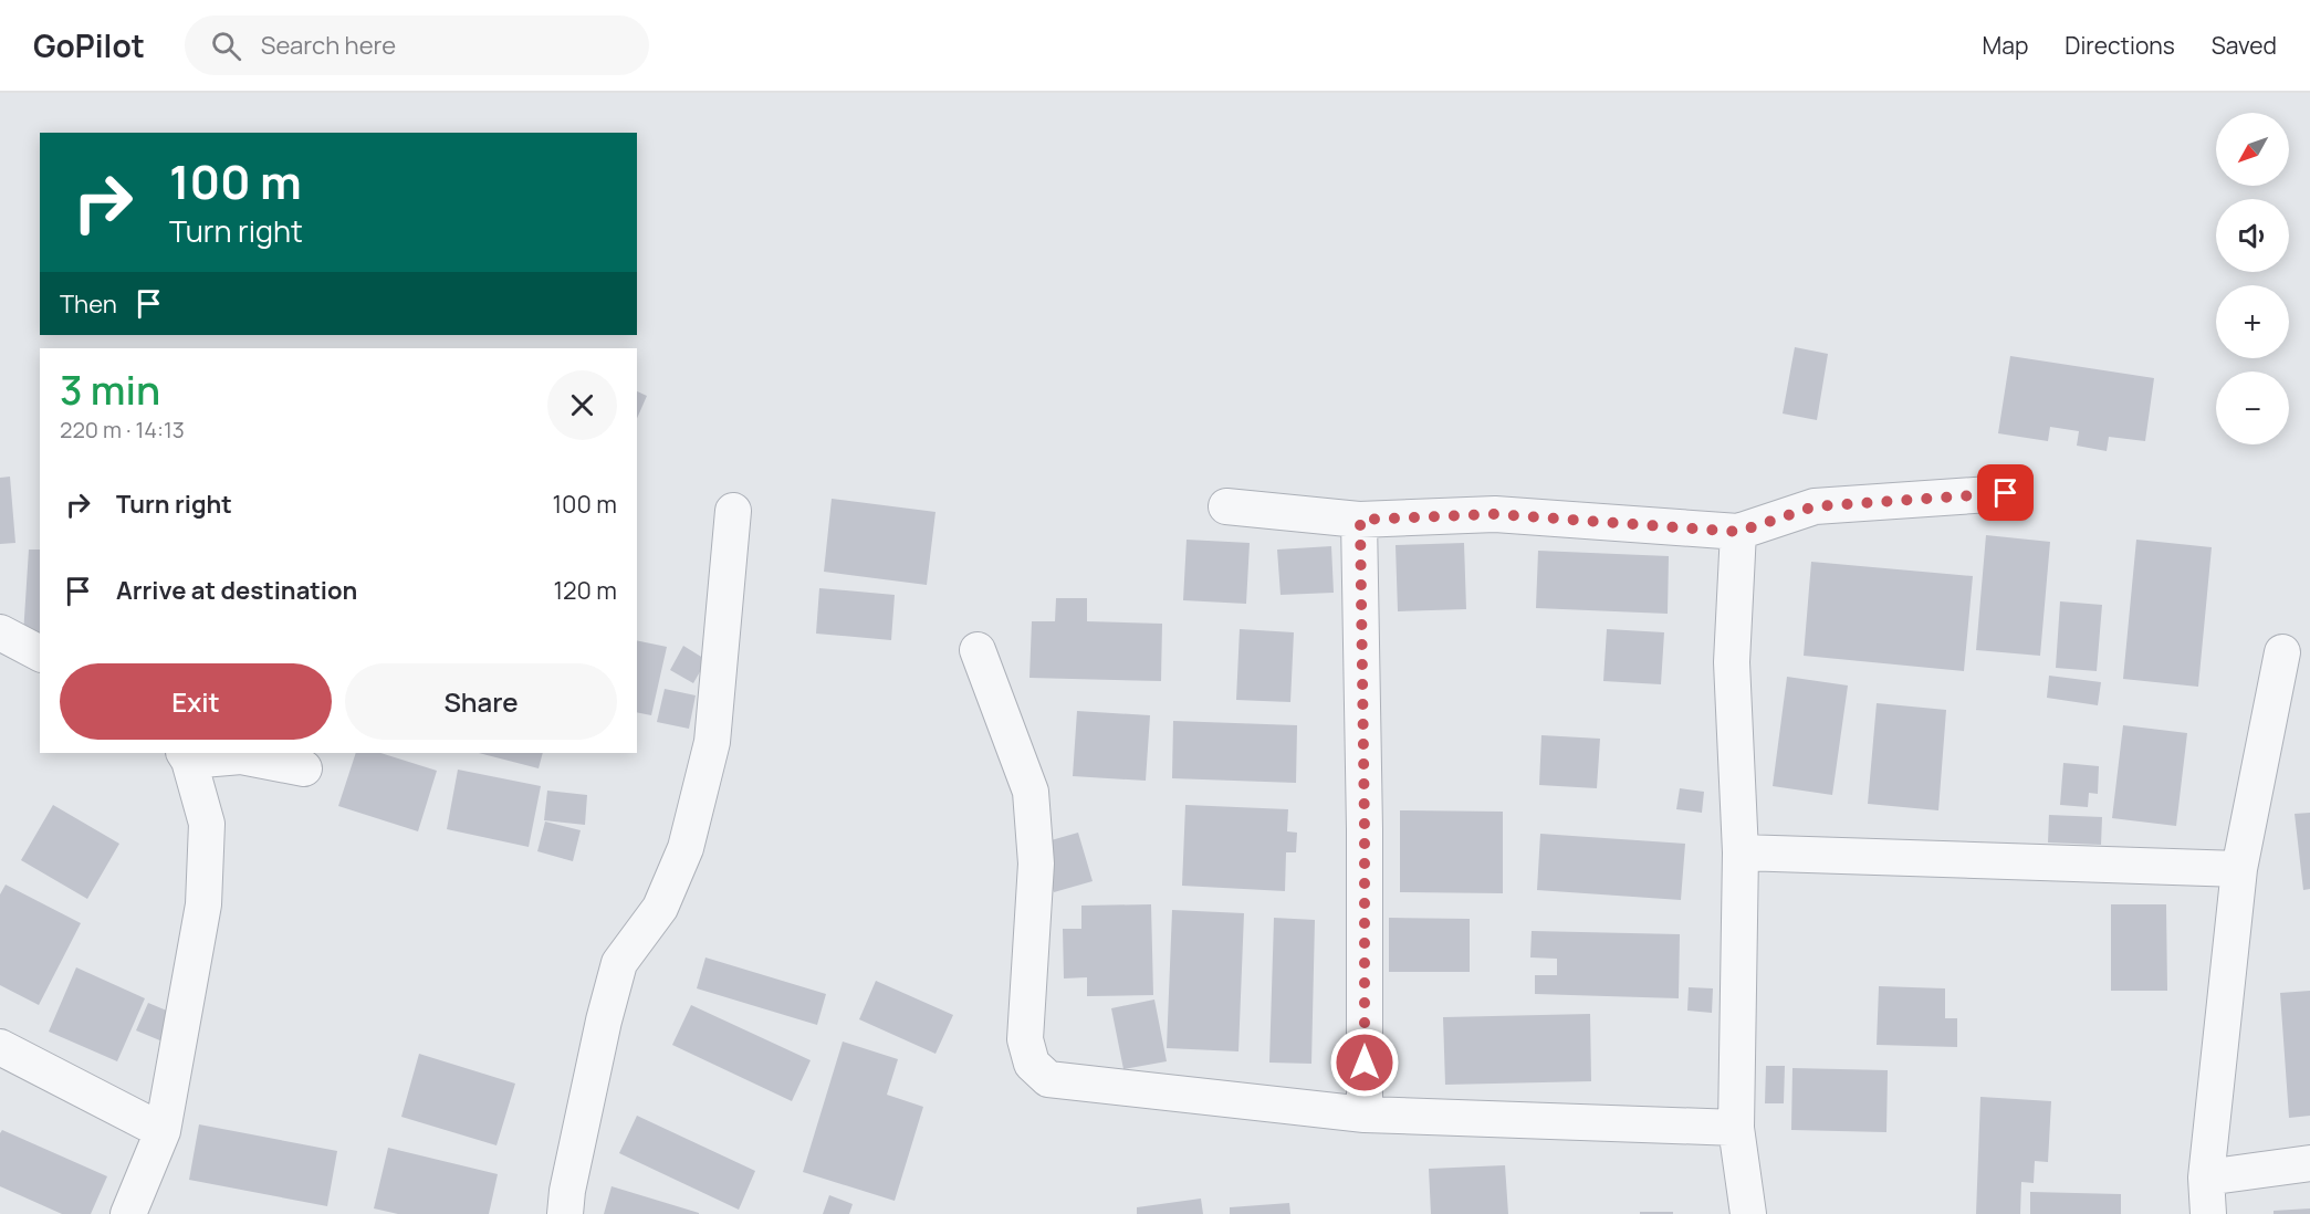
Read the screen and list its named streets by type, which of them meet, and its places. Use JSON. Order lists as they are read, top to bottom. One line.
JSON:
{"north":"bottom left","page":{"header":"GoPilot","search":"Search here","nav":["Map","Directions","Saved"],"map_buttons":["+","−"],"turn":["100 m","Turn right"],"then":"Then","heading":["3 min","220 m · 14:13"],"list":[{"name":"Turn right","value":"100 m"},{"name":"Arrive at destination","value":"120 m"}],"buttons":["Exit","Share"]}}
